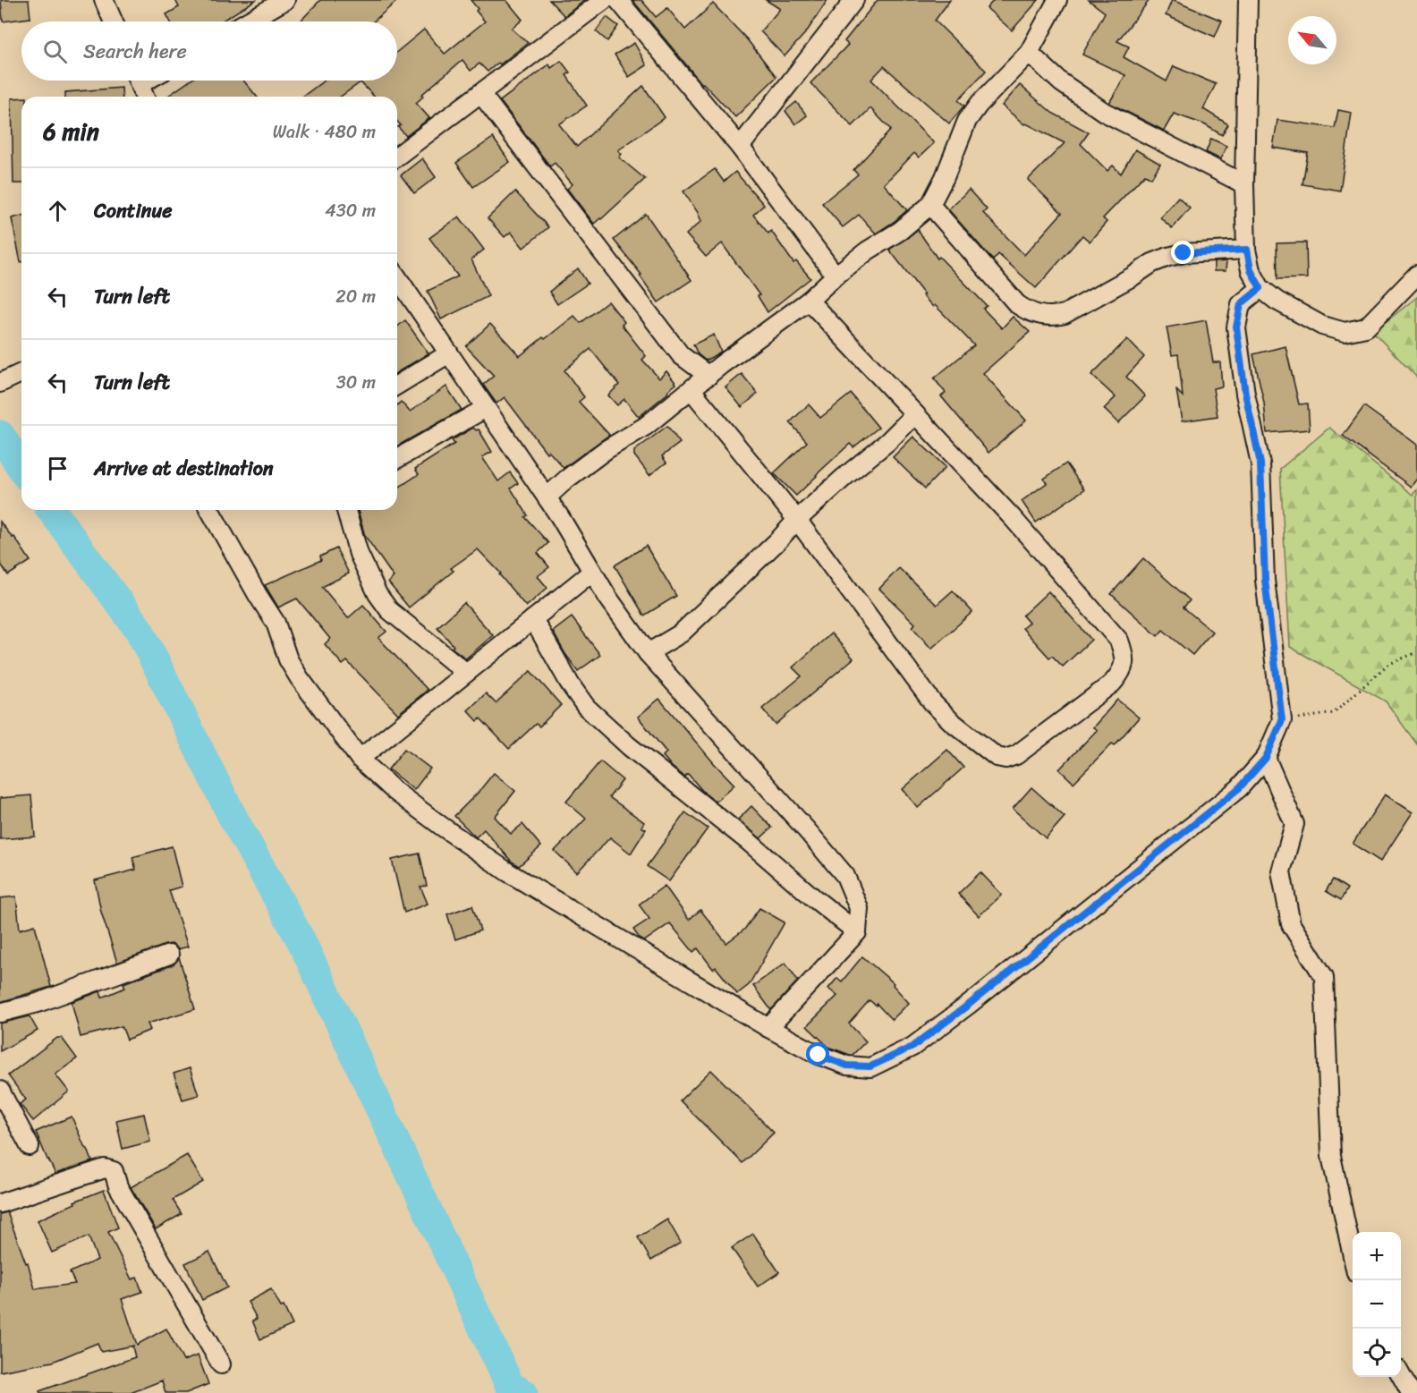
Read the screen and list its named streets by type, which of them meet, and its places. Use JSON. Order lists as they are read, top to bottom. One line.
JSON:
{"north":"top left","page":{"search":"Search here","heading":["6 min","Walk · 480 m"],"list":[["Continue","430 m"],["Turn left","20 m"],["Turn left","30 m"],"Arrive at destination"],"map_buttons":["+","−"]}}
